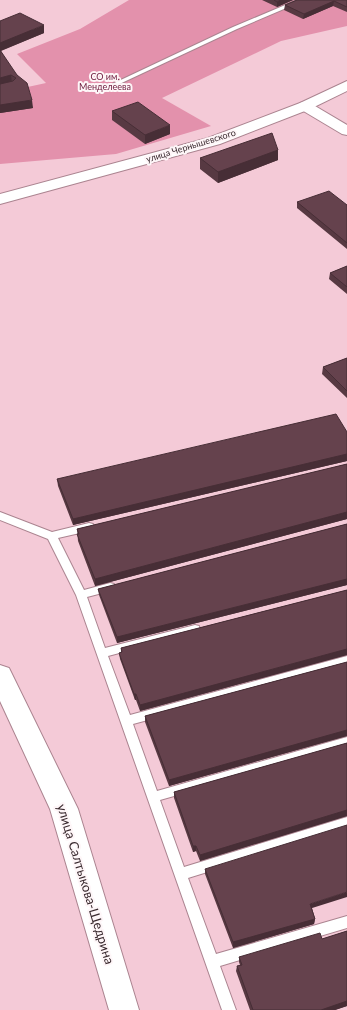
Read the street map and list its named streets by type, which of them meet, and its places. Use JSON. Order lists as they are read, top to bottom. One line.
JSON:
{"streets":{"street":["улица Чернышевского","улица Салтыкова-Щедрина"]},"parks":["СО им. Менделеева"]}
